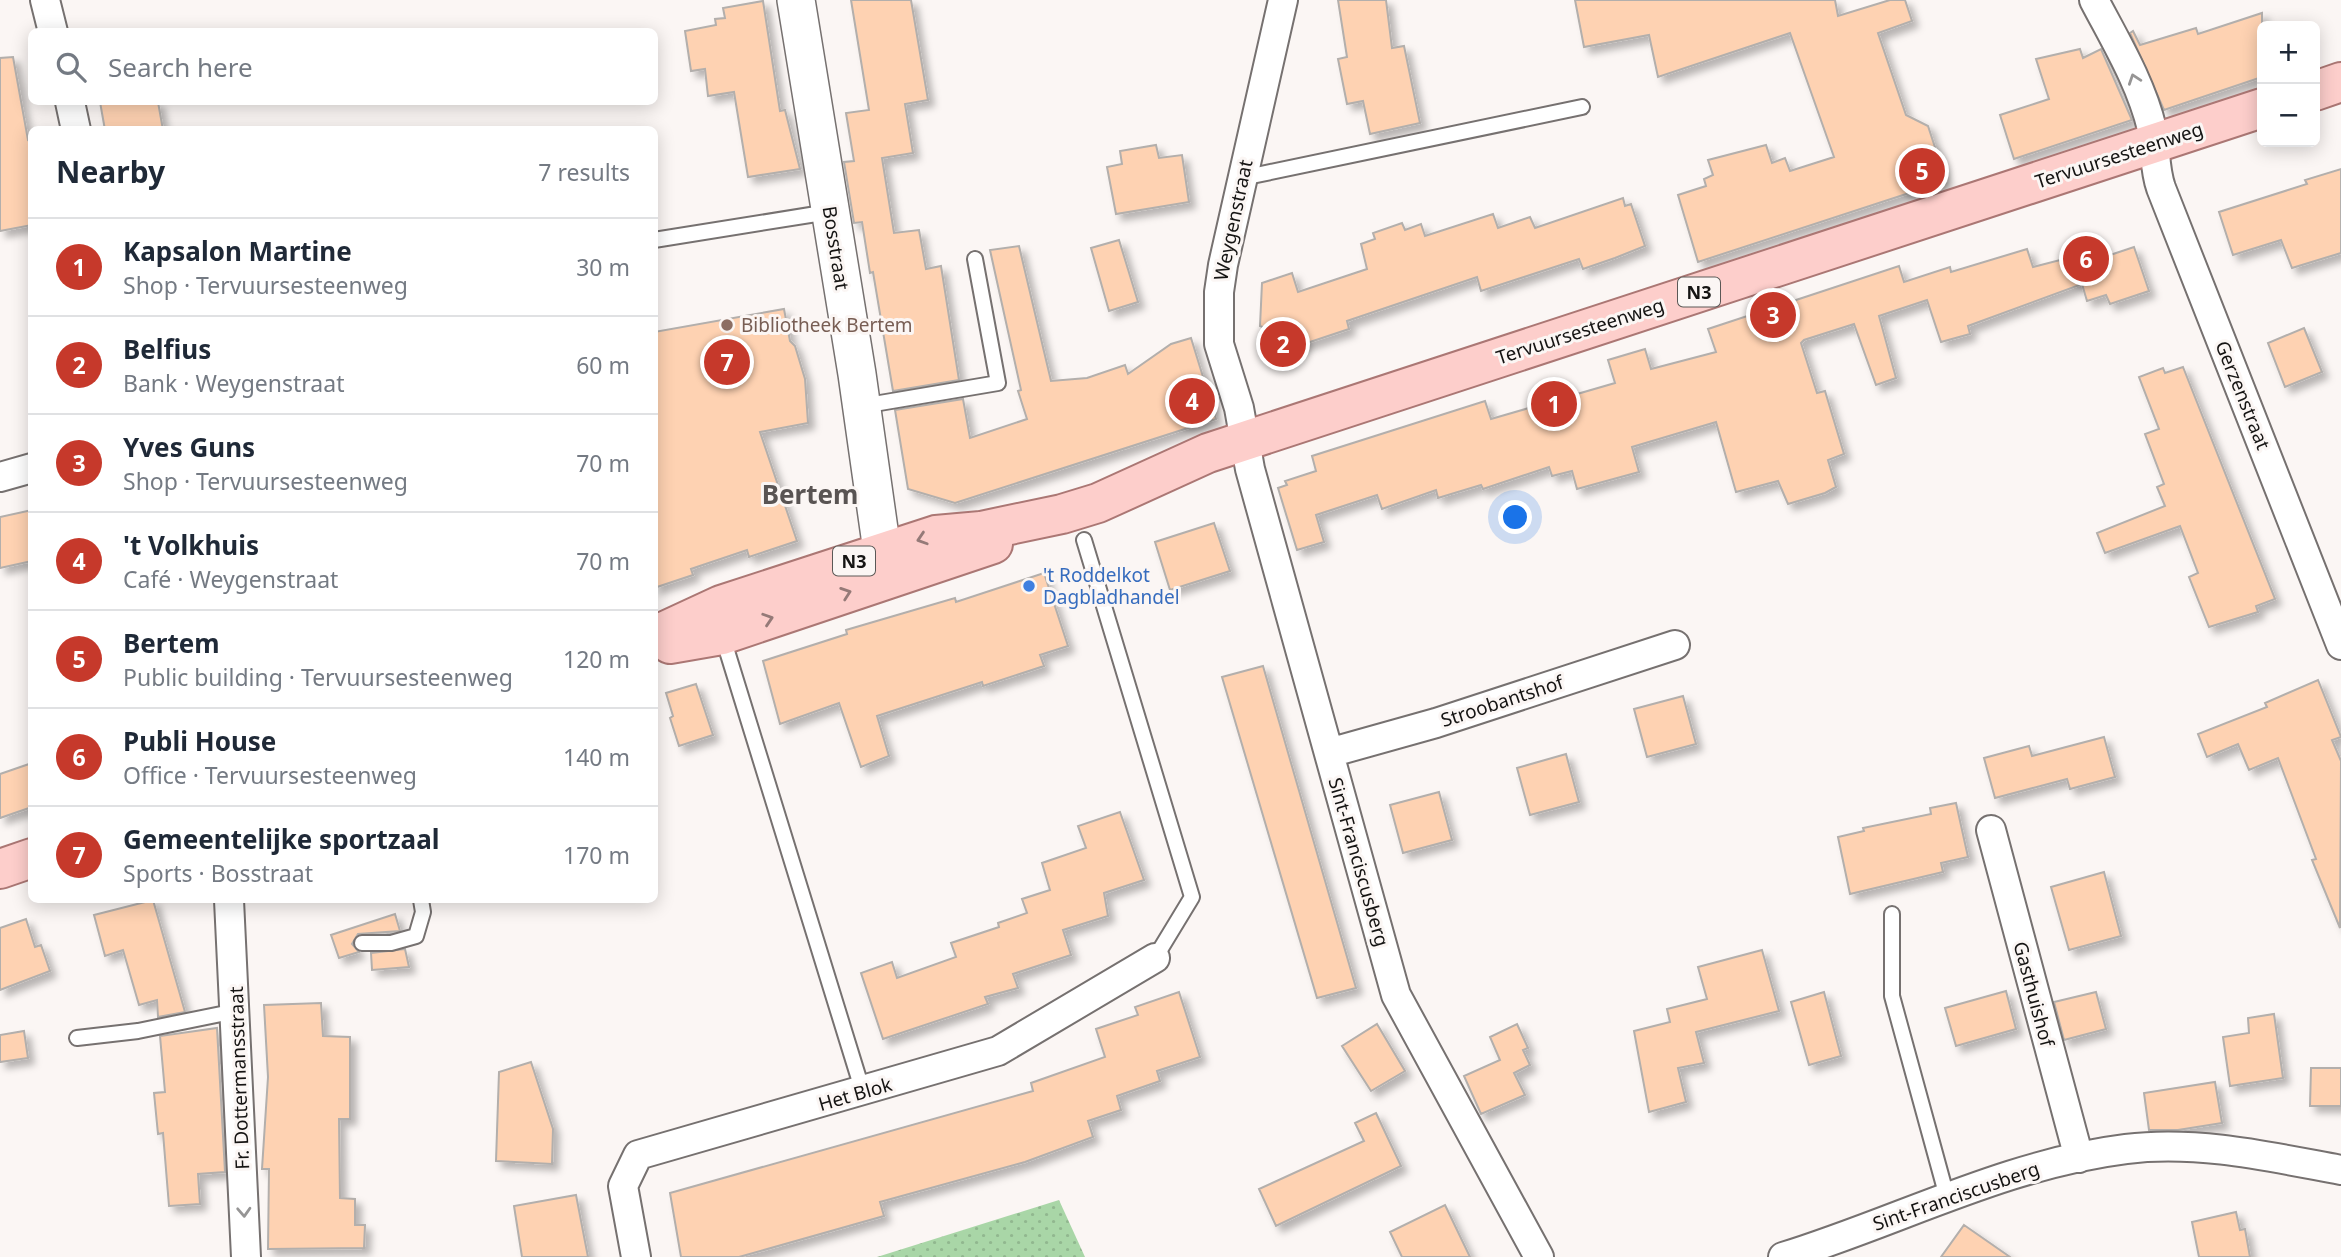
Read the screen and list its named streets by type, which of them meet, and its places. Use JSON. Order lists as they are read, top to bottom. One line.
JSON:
{"streets":{"main road":["Tervuursesteenweg","N3"],"street":["Weygenstraat","Bosstraat","Gerzenstraat","Stroobantshof","Sint-Franciscusberg","Gasthuishof","Fr. Dottermansstraat","Het Blok"]},"crossings":[["Tervuursesteenweg","Weygenstraat"],["Tervuursesteenweg","Bosstraat"],["Tervuursesteenweg","Gerzenstraat"],["Tervuursesteenweg","Sint-Franciscusberg"],["Weygenstraat","Sint-Franciscusberg"],["Stroobantshof","Sint-Franciscusberg"],["Sint-Franciscusberg","Gasthuishof"]],"one_way":["Fr. Dottermansstraat"],"districts":["Bertem"],"places":["Bibliotheek Bertem","'t Roddelkot Dagbladhandel"],"page":{"map_buttons":["+","−"],"search":"Search here","heading":["Nearby","7 results"],"pins":["5","6","3","2","7","4","1"],"list":[{"mark":"1","name":"Kapsalon Martine","note":"Shop · Tervuursesteenweg","value":"30 m"},{"mark":"2","name":"Belfius","note":"Bank · Weygenstraat","value":"60 m"},{"mark":"3","name":"Yves Guns","note":"Shop · Tervuursesteenweg","value":"70 m"},{"mark":"4","name":"'t Volkhuis","note":"Café · Weygenstraat","value":"70 m"},{"mark":"5","name":"Bertem","note":"Public building · Tervuursesteenweg","value":"120 m"},{"mark":"6","name":"Publi House","note":"Office · Tervuursesteenweg","value":"140 m"},{"mark":"7","name":"Gemeentelijke sportzaal","note":"Sports · Bosstraat","value":"170 m"}]}}
